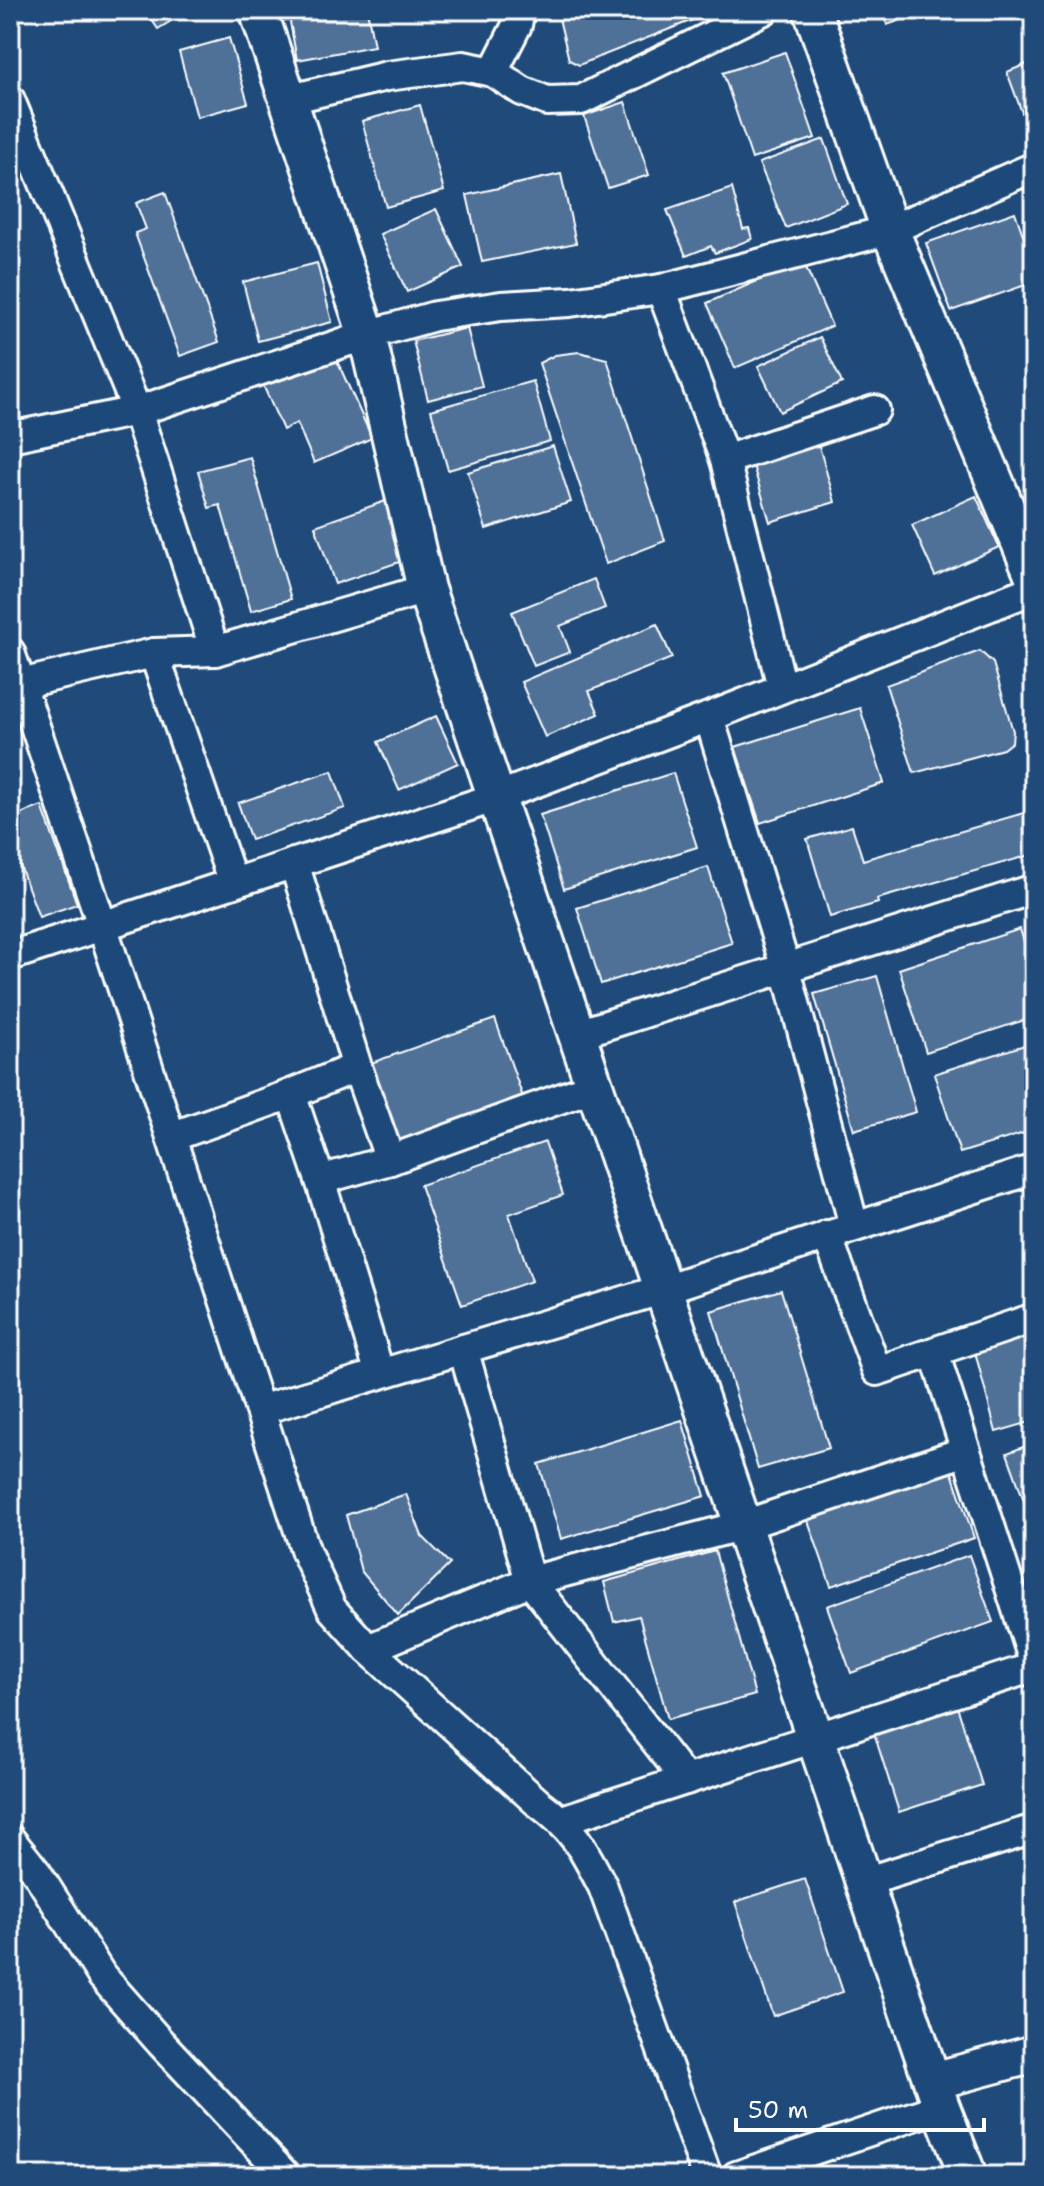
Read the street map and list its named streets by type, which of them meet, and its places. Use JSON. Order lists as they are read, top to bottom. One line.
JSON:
{"scale_bar":"50 m"}
